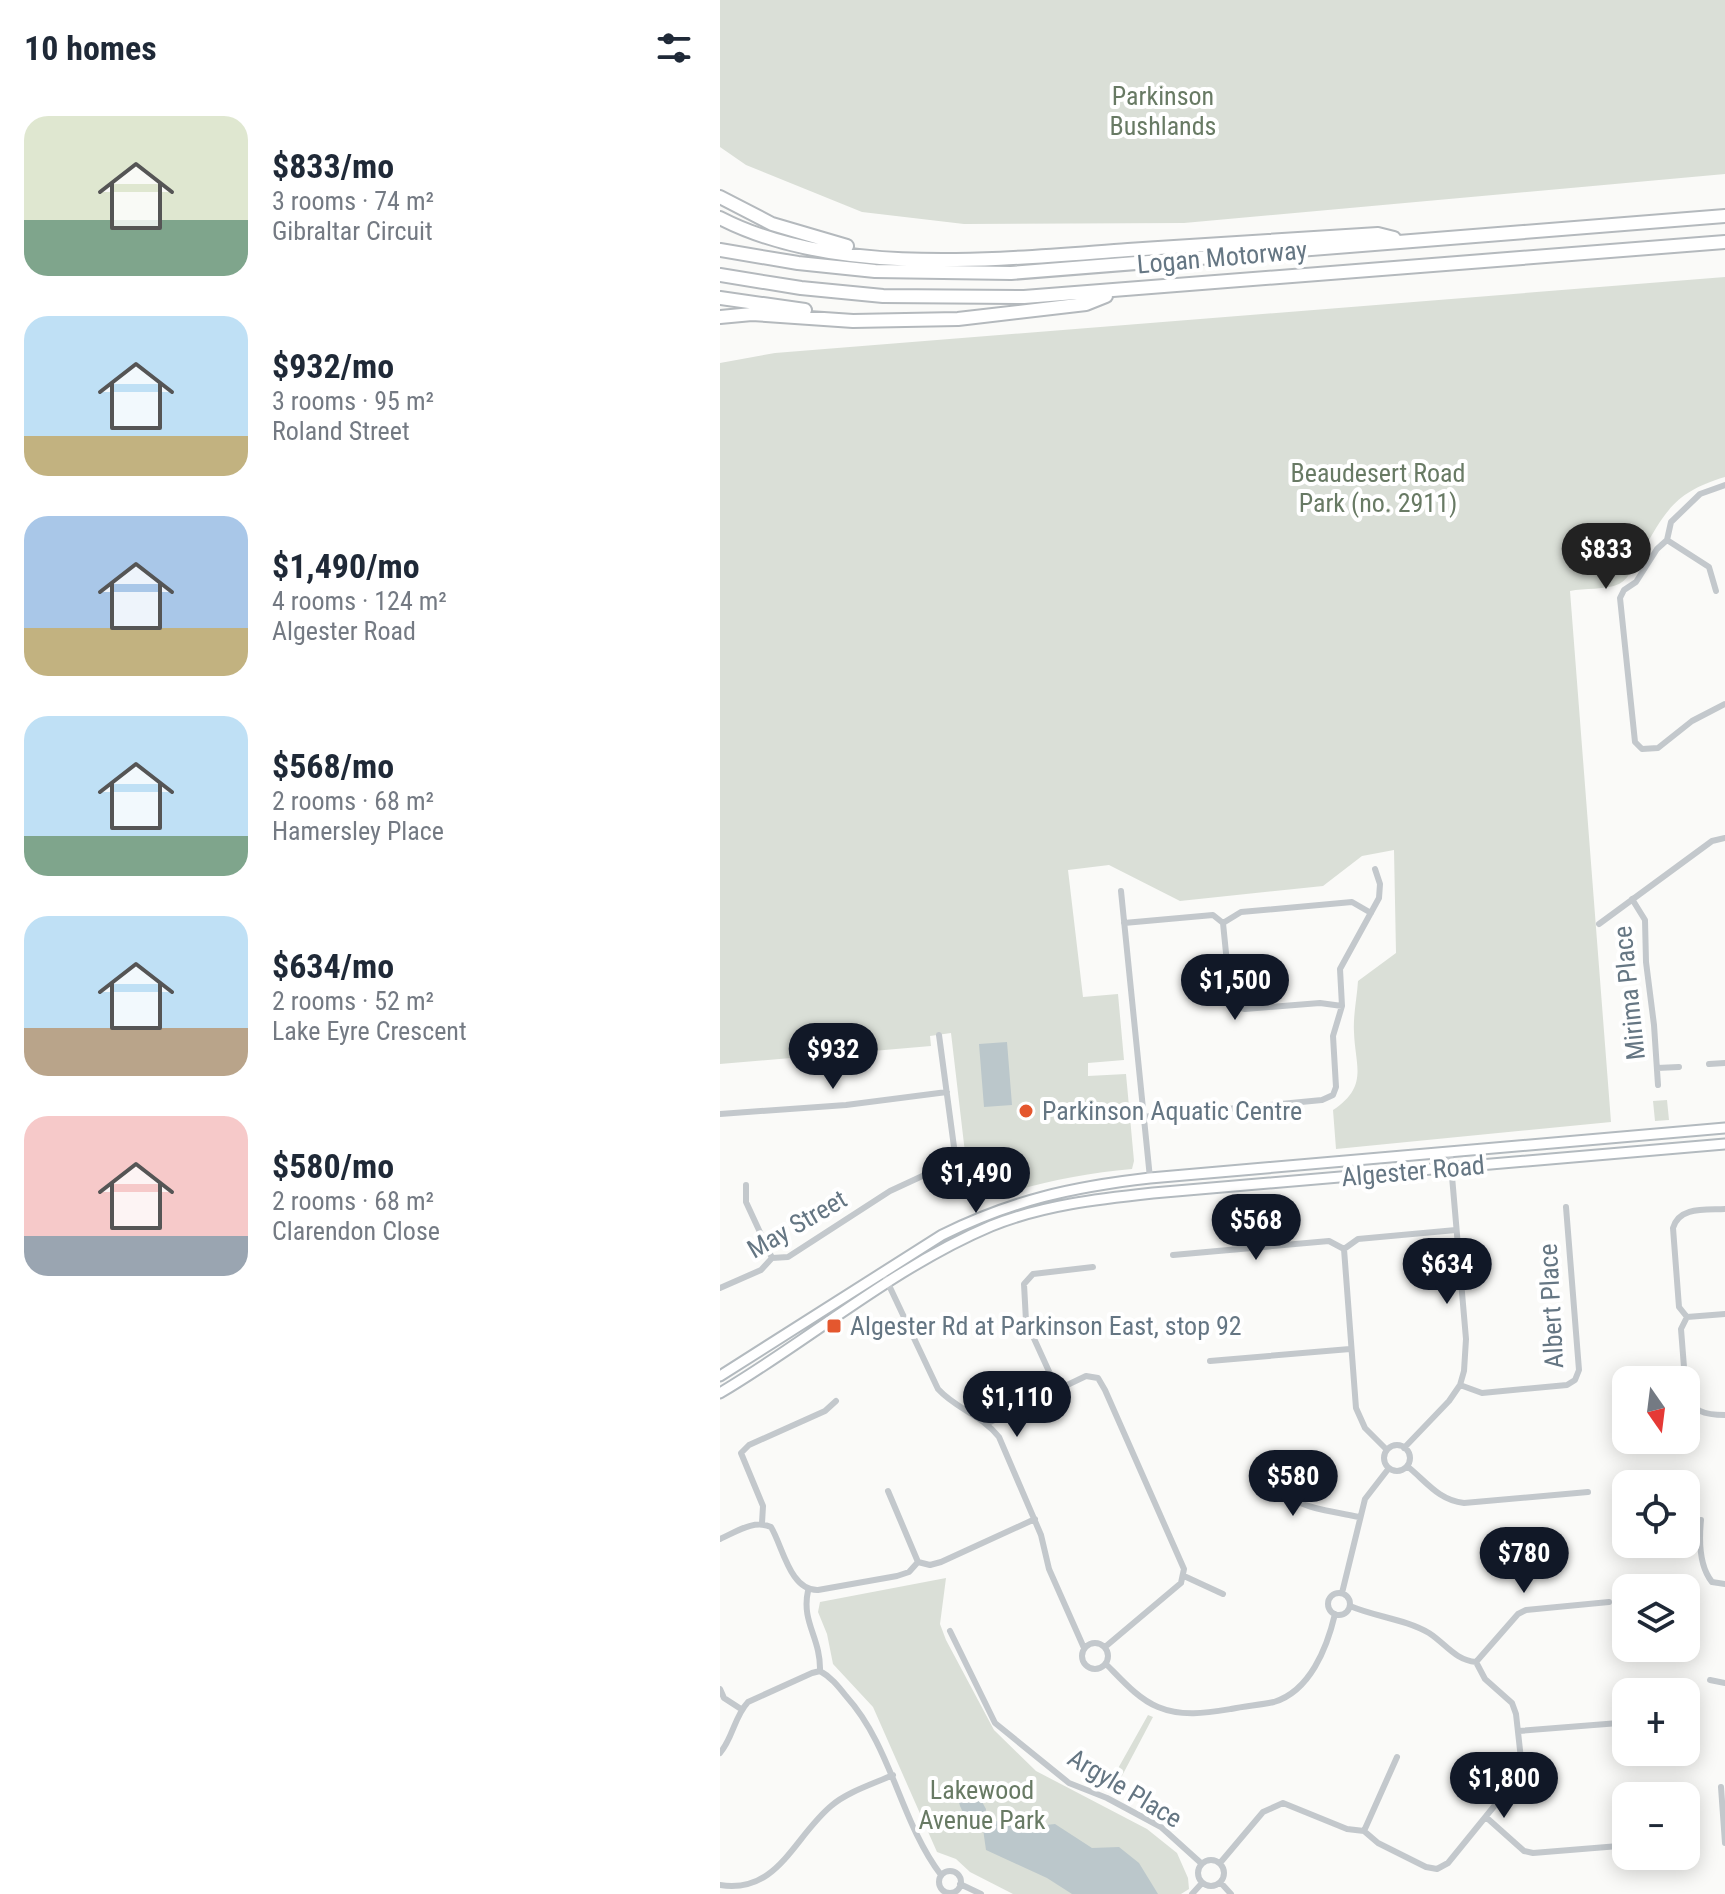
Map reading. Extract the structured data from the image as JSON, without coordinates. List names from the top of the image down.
{
  "streets": {
    "highway": ["Logan Motorway"],
    "main road": ["Algester Road"],
    "street": [
      "Mirima Place",
      "May Street",
      "Albert Place",
      "Argyle Place"
    ]
  },
  "parks": ["Parkinson Bushlands", "Beaudesert Road Park (no. 2911)", "Lakewood Avenue Park"],
  "places": {
    "other": ["Parkinson Aquatic Centre"],
    "transit": ["Algester Rd at Parkinson East, stop 92"]
  },
  "north": "bottom",
  "page": {
    "heading": "10 homes",
    "list": [
      {
        "name": "$833/mo",
        "note": "3 rooms · 74 m² · Gibraltar Circuit"
      },
      {
        "name": "$932/mo",
        "note": "3 rooms · 95 m² · Roland Street"
      },
      {
        "name": "$1,490/mo",
        "note": "4 rooms · 124 m² · Algester Road"
      },
      {
        "name": "$568/mo",
        "note": "2 rooms · 68 m² · Hamersley Place"
      },
      {
        "name": "$634/mo",
        "note": "2 rooms · 52 m² · Lake Eyre Crescent"
      },
      {
        "name": "$580/mo",
        "note": "2 rooms · 68 m² · Clarendon Close"
      }
    ],
    "price": [
      "$833",
      "$1,500",
      "$932",
      "$1,490",
      "$568",
      "$634",
      "$1,110",
      "$580",
      "$780",
      "$1,800"
    ],
    "map_buttons": ["+", "−"]
  }
}
